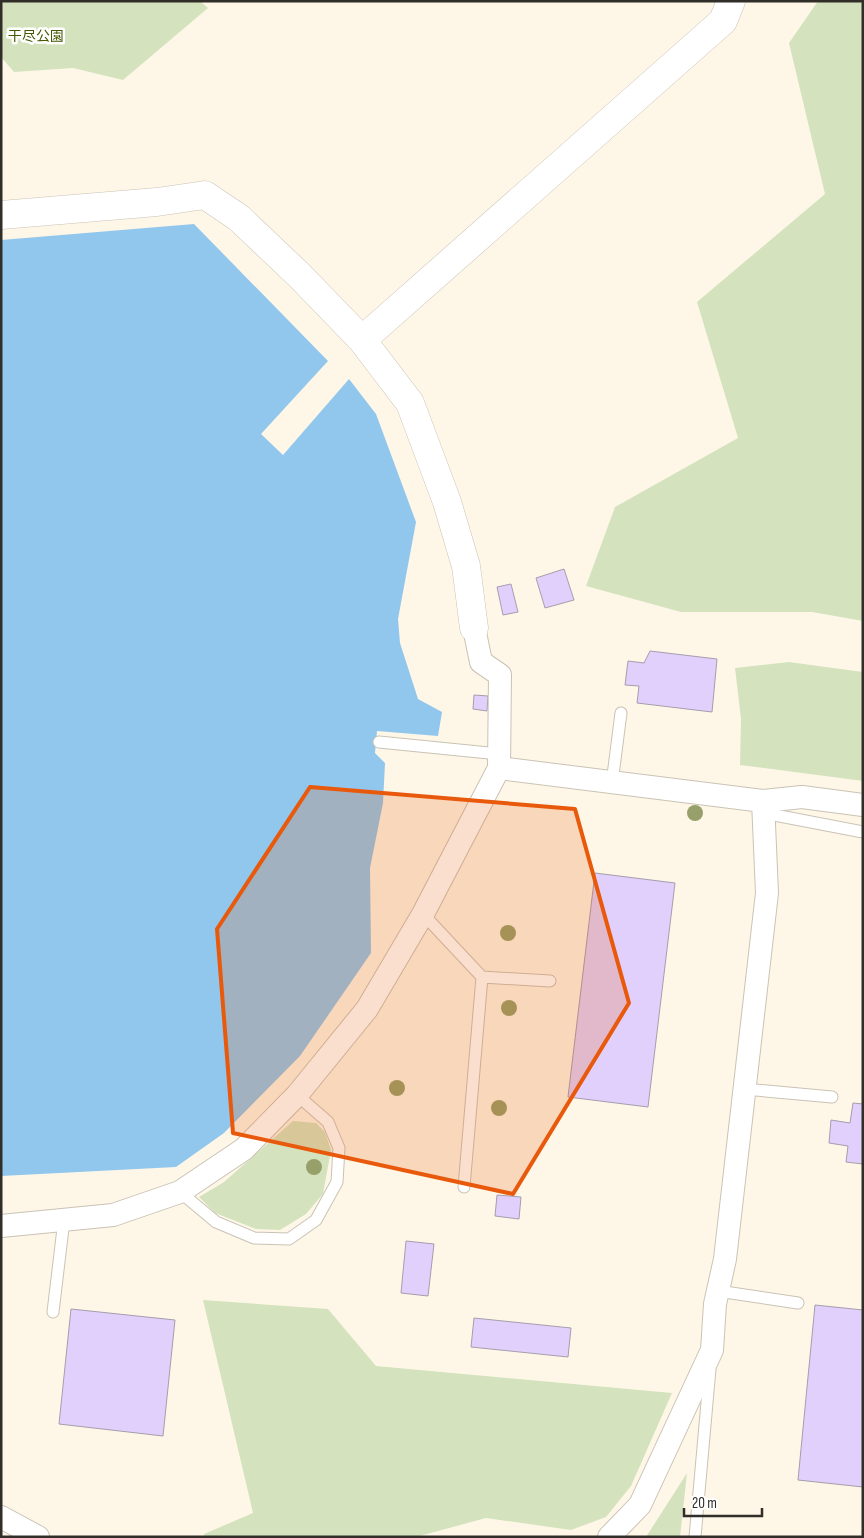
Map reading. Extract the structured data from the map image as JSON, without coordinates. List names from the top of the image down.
{
  "parks": ["干尽公園"],
  "scale_bar": "20 m"
}
